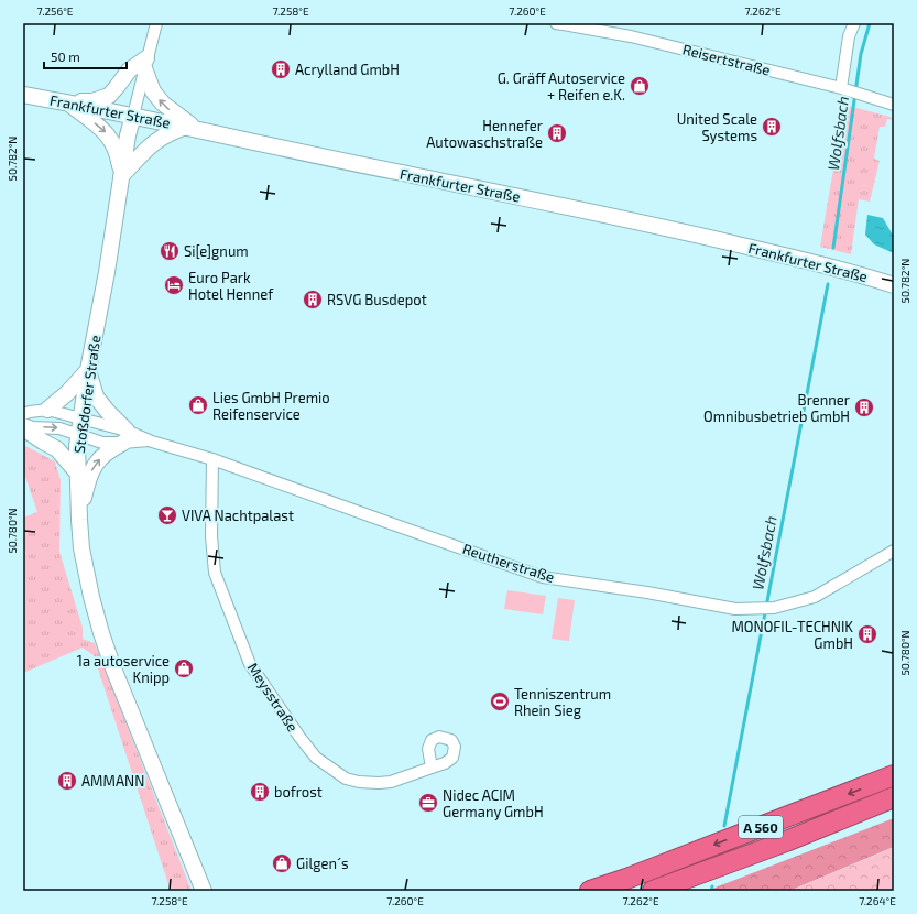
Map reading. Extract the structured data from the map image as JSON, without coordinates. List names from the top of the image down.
{
  "streets": {
    "highway": ["A 560"],
    "main road": ["Frankfurter Straße", "Stoßdorfer Straße"],
    "street": ["Reisertstraße", "Reutherstraße", "Meysstraße"]
  },
  "crossings": [
    ["Frankfurter Straße", "Stoßdorfer Straße"],
    ["Stoßdorfer Straße", "Reutherstraße"],
    ["Reutherstraße", "Meysstraße"]
  ],
  "water": ["Wolfsbach"],
  "places": {
    "building": [
      "Acrylland GmbH",
      "United Scale Systems",
      "Hennefer Autowaschstraße",
      "RSVG Busdepot",
      "Brenner Omnibusbetrieb GmbH",
      "MONOFIL-TECHNIK GmbH",
      "AMMANN",
      "bofrost"
    ],
    "shop": [
      "G. Gräff Autoservice + Reifen e.K.",
      "Lies GmbH Premio Reifenservice",
      "1a autoservice Knipp",
      "Gilgen´s"
    ],
    "restaurant": ["Si[e]gnum"],
    "hotel": ["Euro Park Hotel Hennef"],
    "bar": ["VIVA Nachtpalast"],
    "sports": ["Tenniszentrum Rhein Sieg"],
    "office": ["Nidec ACIM Germany GmbH"]
  },
  "scale_bar": "50 m",
  "coordinates": [
    "7.256°E",
    "7.258°E",
    "7.260°E",
    "7.262°E",
    "50.782°N",
    "50.780°N",
    "7.264°E"
  ]
}
